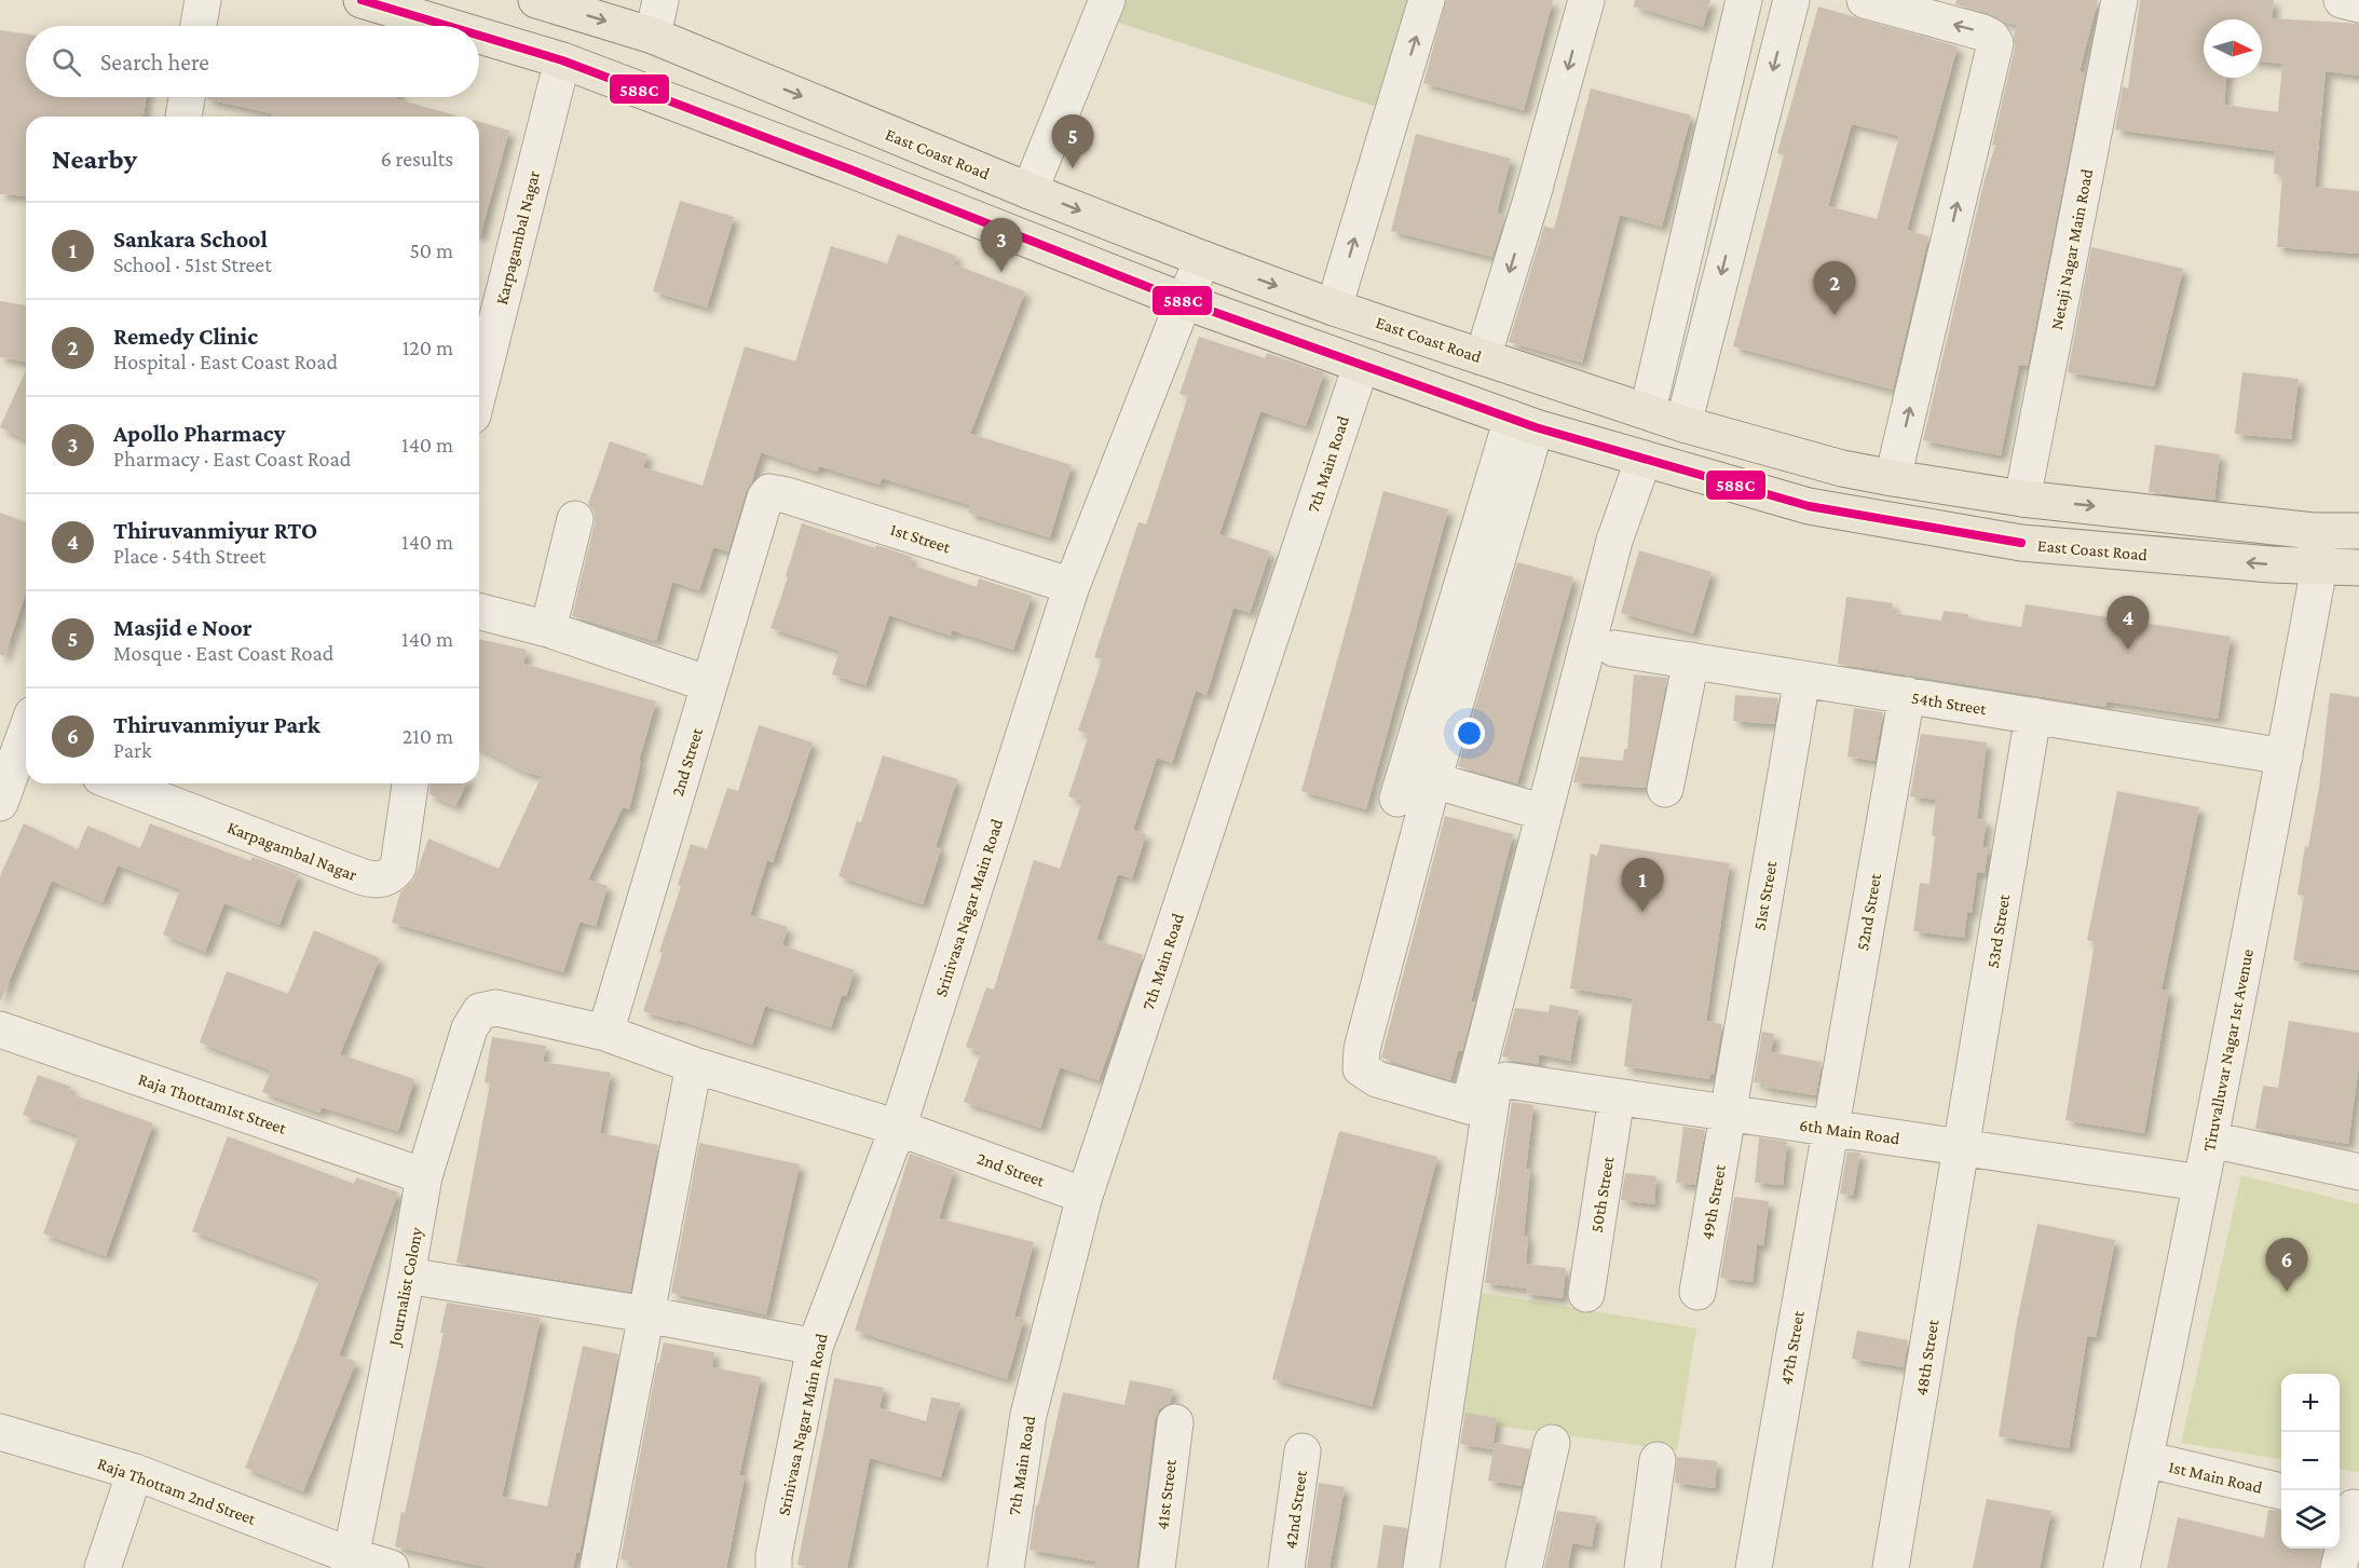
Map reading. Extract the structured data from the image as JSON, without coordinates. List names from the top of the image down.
{
  "streets": {
    "main road": ["East Coast Road"],
    "street": [
      "Karpagambal Nagar",
      "Netaji Nagar Main Road",
      "7th Main Road",
      "1st Street",
      "54th Street",
      "2nd Street",
      "51st Street",
      "Srinivasa Nagar Main Road",
      "52nd Street",
      "53rd Street",
      "Tiruvalluvar Nagar 1st Avenue",
      "Raja Thottam1st Street",
      "6th Main Road",
      "50th Street",
      "49th Street",
      "Journalist Colony",
      "47th Street",
      "48th Street",
      "1st Main Road",
      "Raja Thottam 2nd Street",
      "41st Street",
      "42nd Street"
    ]
  },
  "crossings": [
    ["East Coast Road", "Karpagambal Nagar"],
    ["East Coast Road", "Netaji Nagar Main Road"],
    ["East Coast Road", "7th Main Road"],
    ["East Coast Road", "Srinivasa Nagar Main Road"],
    ["East Coast Road", "Tiruvalluvar Nagar 1st Avenue"],
    ["7th Main Road", "2nd Street"],
    ["1st Street", "2nd Street"],
    ["1st Street", "Srinivasa Nagar Main Road"],
    ["54th Street", "51st Street"],
    ["54th Street", "52nd Street"],
    ["54th Street", "53rd Street"],
    ["54th Street", "Tiruvalluvar Nagar 1st Avenue"],
    ["2nd Street", "Srinivasa Nagar Main Road"],
    ["2nd Street", "Journalist Colony"],
    ["51st Street", "6th Main Road"],
    ["51st Street", "49th Street"],
    ["52nd Street", "6th Main Road"],
    ["52nd Street", "47th Street"],
    ["53rd Street", "6th Main Road"],
    ["53rd Street", "48th Street"],
    ["Tiruvalluvar Nagar 1st Avenue", "6th Main Road"],
    ["Tiruvalluvar Nagar 1st Avenue", "1st Main Road"],
    ["Raja Thottam1st Street", "Journalist Colony"],
    ["6th Main Road", "50th Street"],
    ["6th Main Road", "49th Street"],
    ["6th Main Road", "47th Street"],
    ["6th Main Road", "48th Street"],
    ["Journalist Colony", "Raja Thottam 2nd Street"]
  ],
  "lines": ["transit line 588C"],
  "north": "right",
  "page": {
    "search": "Search here",
    "pins": [
      "5",
      "3",
      "2",
      "4",
      "1",
      "6"
    ],
    "heading": ["Nearby", "6 results"],
    "list": [
      {
        "mark": "1",
        "name": "Sankara School",
        "note": "School · 51st Street",
        "value": "50 m"
      },
      {
        "mark": "2",
        "name": "Remedy Clinic",
        "note": "Hospital · East Coast Road",
        "value": "120 m"
      },
      {
        "mark": "3",
        "name": "Apollo Pharmacy",
        "note": "Pharmacy · East Coast Road",
        "value": "140 m"
      },
      {
        "mark": "4",
        "name": "Thiruvanmiyur RTO",
        "note": "Place · 54th Street",
        "value": "140 m"
      },
      {
        "mark": "5",
        "name": "Masjid e Noor",
        "note": "Mosque · East Coast Road",
        "value": "140 m"
      },
      {
        "mark": "6",
        "name": "Thiruvanmiyur Park",
        "note": "Park",
        "value": "210 m"
      }
    ],
    "map_buttons": ["+", "−"]
  }
}
